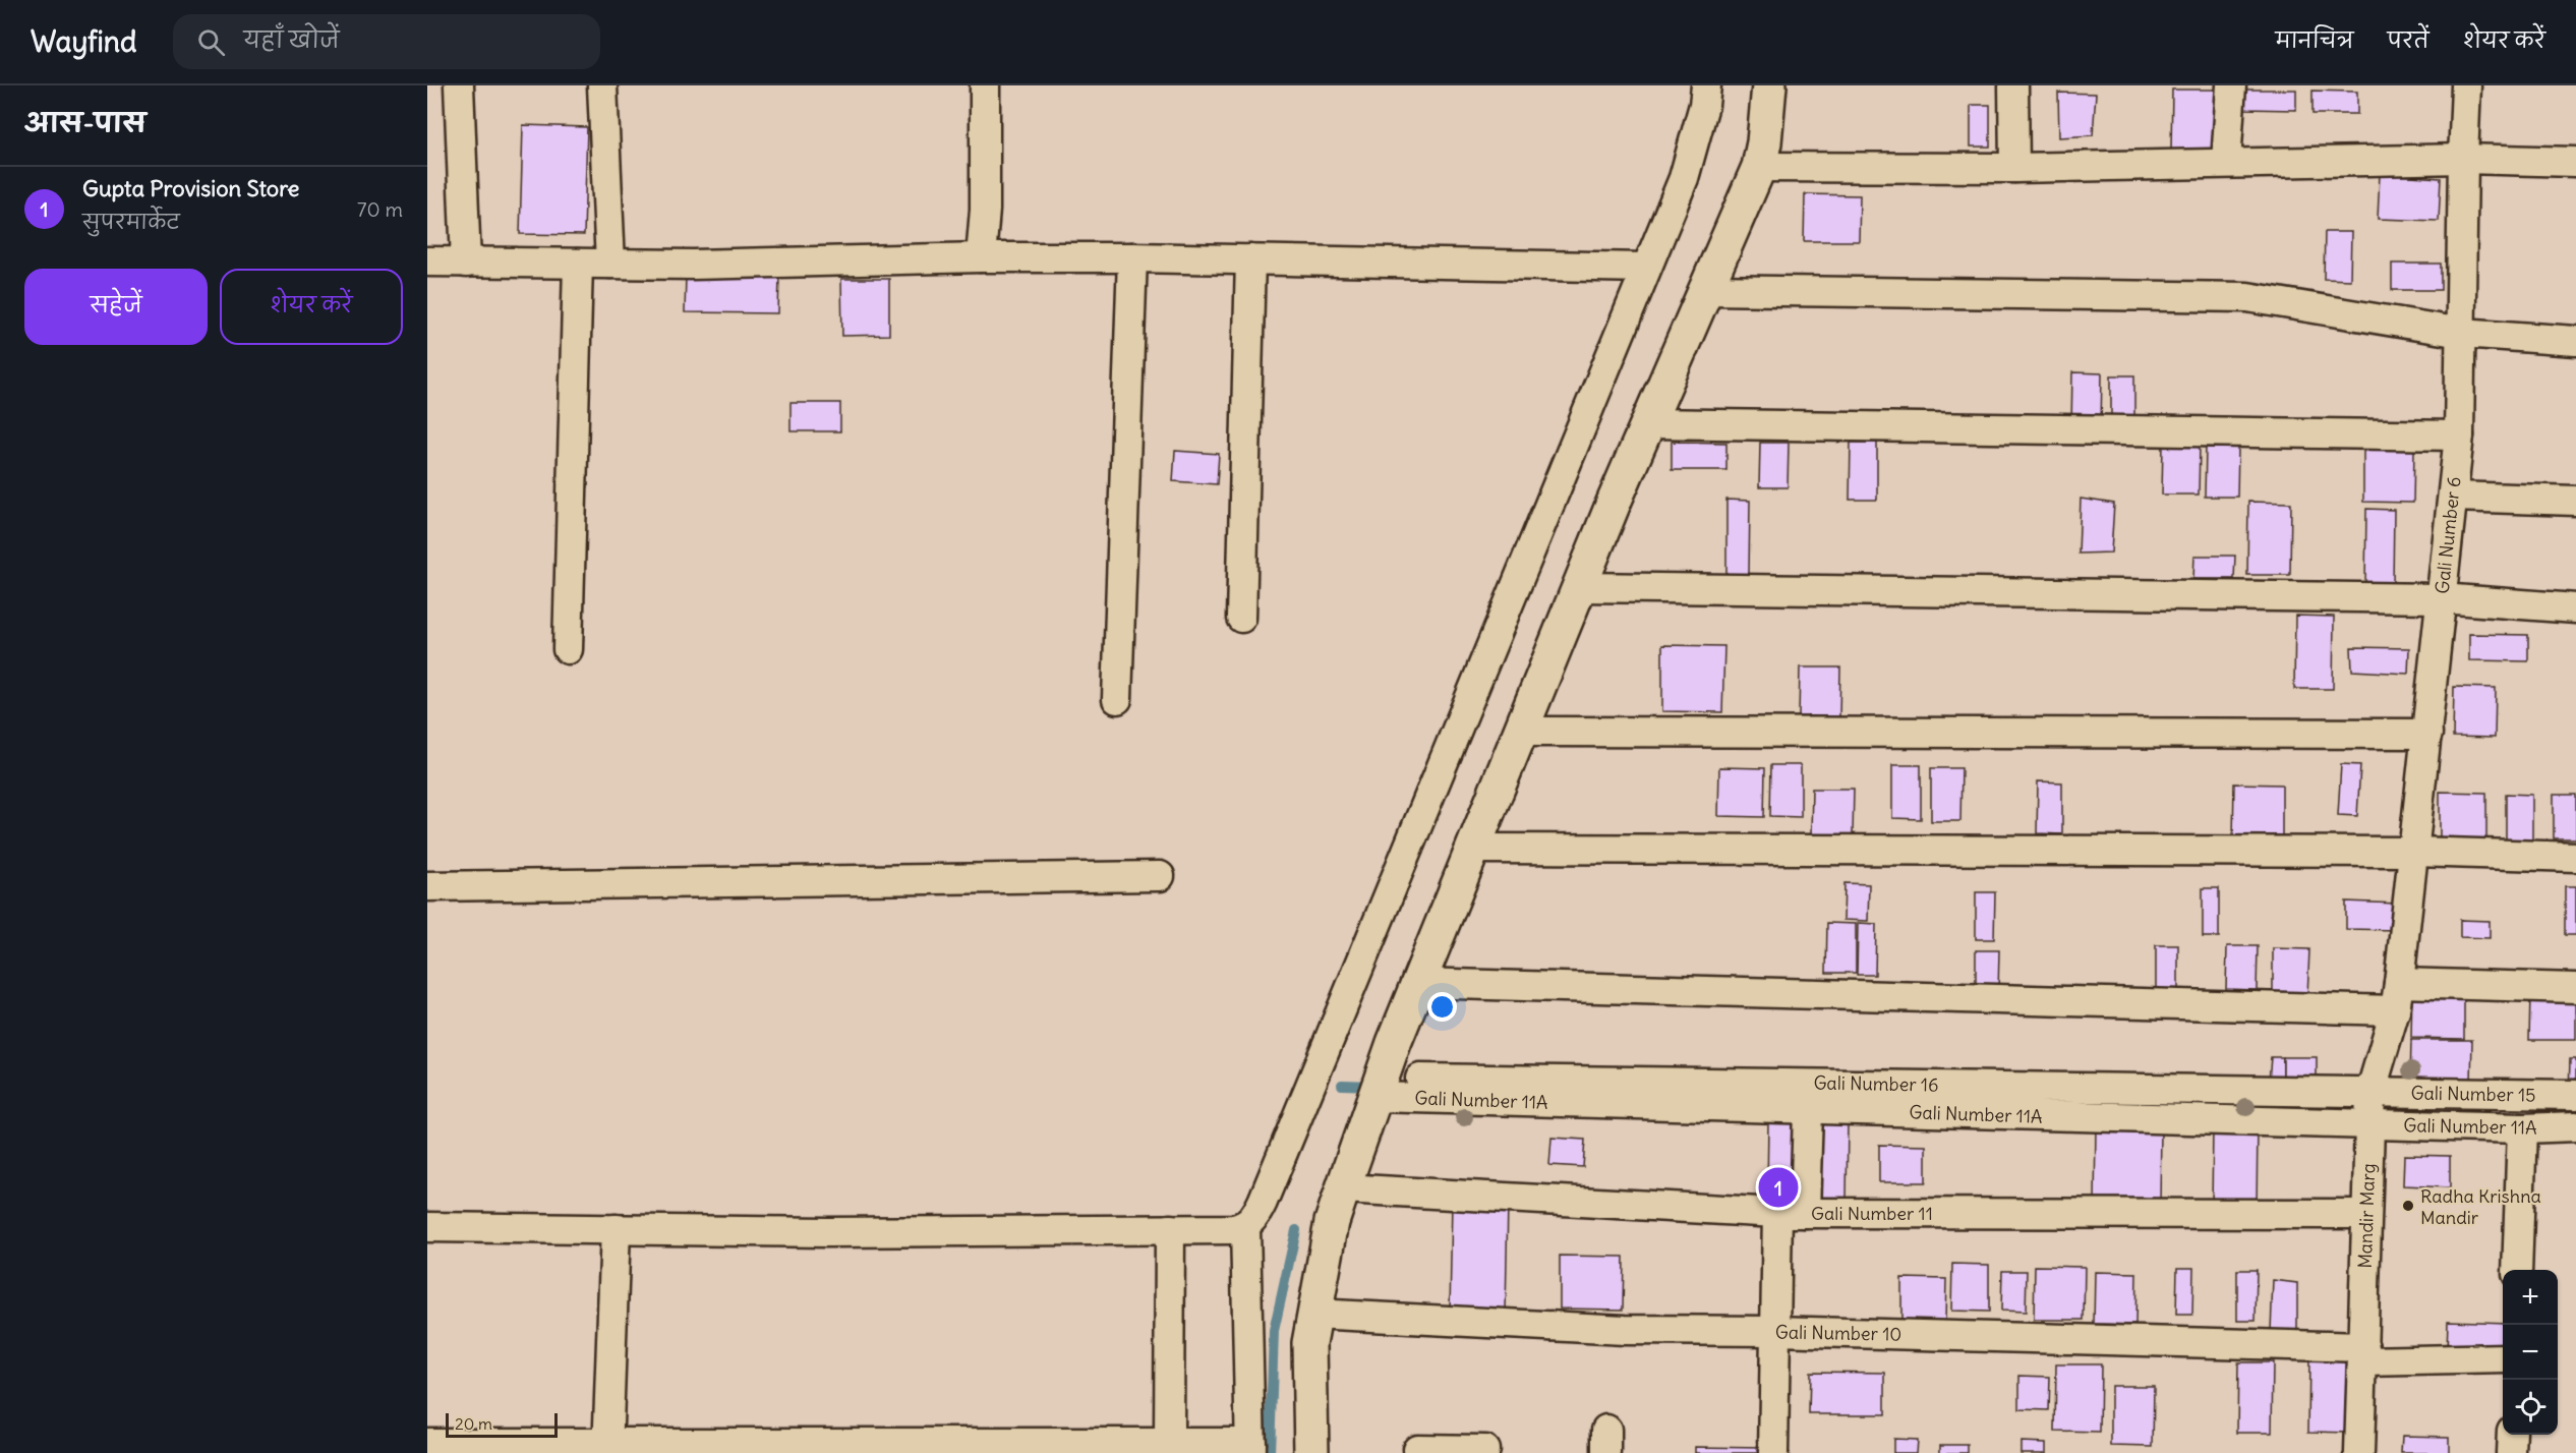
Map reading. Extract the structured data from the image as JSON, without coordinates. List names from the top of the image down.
{
  "streets": {
    "street": [
      "Gali Number 6",
      "Gali Number 16",
      "Gali Number 15",
      "Gali Number 11A",
      "Gali Number 11",
      "Mandir Marg",
      "Gali Number 10"
    ]
  },
  "crossings": [
    ["Gali Number 6", "Mandir Marg"],
    ["Gali Number 16", "Gali Number 15"],
    ["Gali Number 16", "Gali Number 11A"],
    ["Gali Number 16", "Mandir Marg"],
    ["Gali Number 15", "Mandir Marg"],
    ["Gali Number 11A", "Mandir Marg"],
    ["Gali Number 11", "Mandir Marg"],
    ["Mandir Marg", "Gali Number 10"]
  ],
  "places": ["Radha Krishna Mandir"],
  "scale_bar": "20 m",
  "page": {
    "header": "Wayfind",
    "search": "यहाँ खोजें",
    "nav": ["मानचित्र", "परतें", "शेयर करें"],
    "heading": "आस-पास",
    "list": [
      {
        "mark": "1",
        "name": "Gupta Provision Store",
        "note": "सुपरमार्केट",
        "value": "70 m"
      }
    ],
    "buttons": ["सहेजें", "शेयर करें"],
    "pins": "1",
    "map_buttons": ["+", "−"],
    "scale": "20 m"
  }
}
